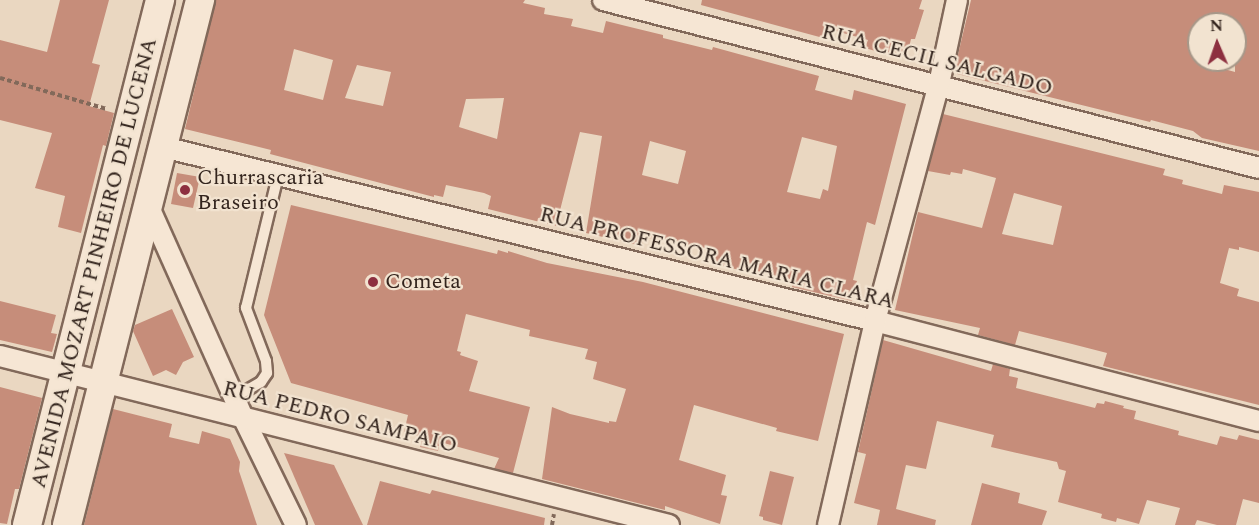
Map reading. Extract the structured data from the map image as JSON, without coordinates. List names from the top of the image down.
{
  "streets": {
    "main road": ["AVENIDA MOZART PINHEIRO DE LUCENA"],
    "street": ["RUA CECIL SALGADO", "RUA PROFESSORA MARIA CLARA", "RUA PEDRO SAMPAIO"]
  },
  "crossings": [
    ["RUA PROFESSORA MARIA CLARA", "AVENIDA MOZART PINHEIRO DE LUCENA"],
    ["AVENIDA MOZART PINHEIRO DE LUCENA", "RUA PEDRO SAMPAIO"]
  ],
  "places": ["Churrascaria Braseiro", "Cometa"],
  "north": "top"
}
